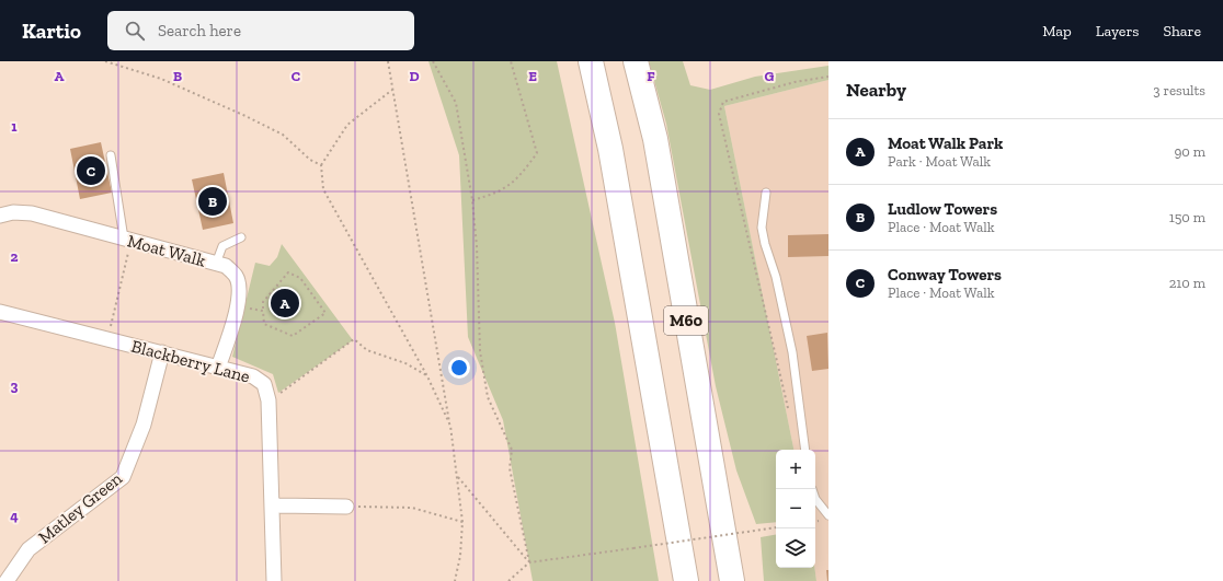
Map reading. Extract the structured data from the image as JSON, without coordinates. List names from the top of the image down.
{
  "streets": {
    "highway": ["M60"],
    "street": ["Moat Walk", "Blackberry Lane", "Matley Green"]
  },
  "crossings": [
    ["Moat Walk", "Blackberry Lane"],
    ["Blackberry Lane", "Matley Green"]
  ],
  "page": {
    "header": "Kartio",
    "search": "Search here",
    "nav": ["Map", "Layers", "Share"],
    "heading": ["Nearby", "3 results"],
    "list": [
      {
        "mark": "A",
        "name": "Moat Walk Park",
        "note": "Park · Moat Walk",
        "value": "90 m"
      },
      {
        "mark": "B",
        "name": "Ludlow Towers",
        "note": "Place · Moat Walk",
        "value": "150 m"
      },
      {
        "mark": "C",
        "name": "Conway Towers",
        "note": "Place · Moat Walk",
        "value": "210 m"
      }
    ],
    "pins": ["C", "B", "A"],
    "map_buttons": ["+", "−"]
  },
  "grid": {
    "columns": [
      "A",
      "B",
      "C",
      "D",
      "E",
      "F",
      "G"
    ],
    "rows": [
      "1",
      "2",
      "3",
      "4"
    ]
  }
}
